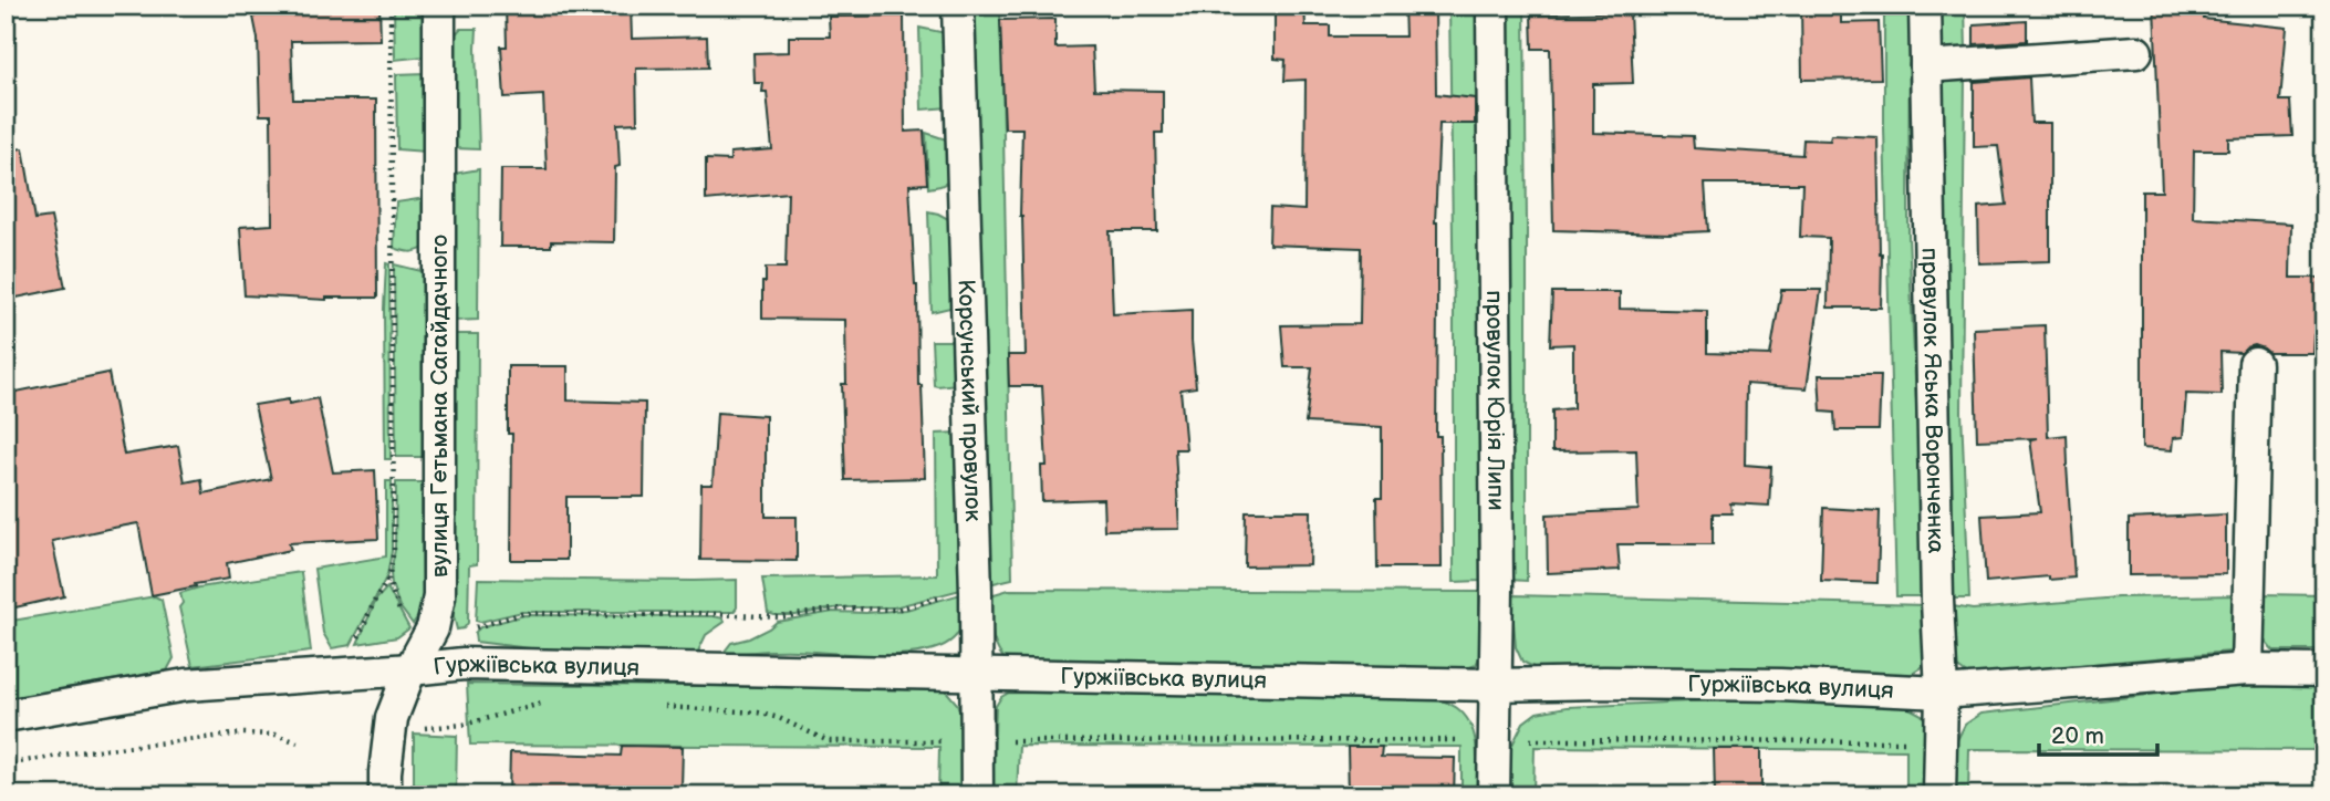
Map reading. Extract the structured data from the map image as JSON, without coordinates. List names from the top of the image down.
{
  "streets": {
    "street": [
      "Корсунський провулок",
      "провулок Юрія Липи",
      "провулок Яська Воронченка",
      "вулиця Гетьмана Сагайдачного",
      "Гуржіївська вулиця"
    ]
  },
  "crossings": [
    ["Корсунський провулок", "Гуржіївська вулиця"],
    ["провулок Юрія Липи", "Гуржіївська вулиця"],
    ["провулок Яська Воронченка", "Гуржіївська вулиця"],
    ["вулиця Гетьмана Сагайдачного", "Гуржіївська вулиця"]
  ],
  "scale_bar": "20 m"
}
